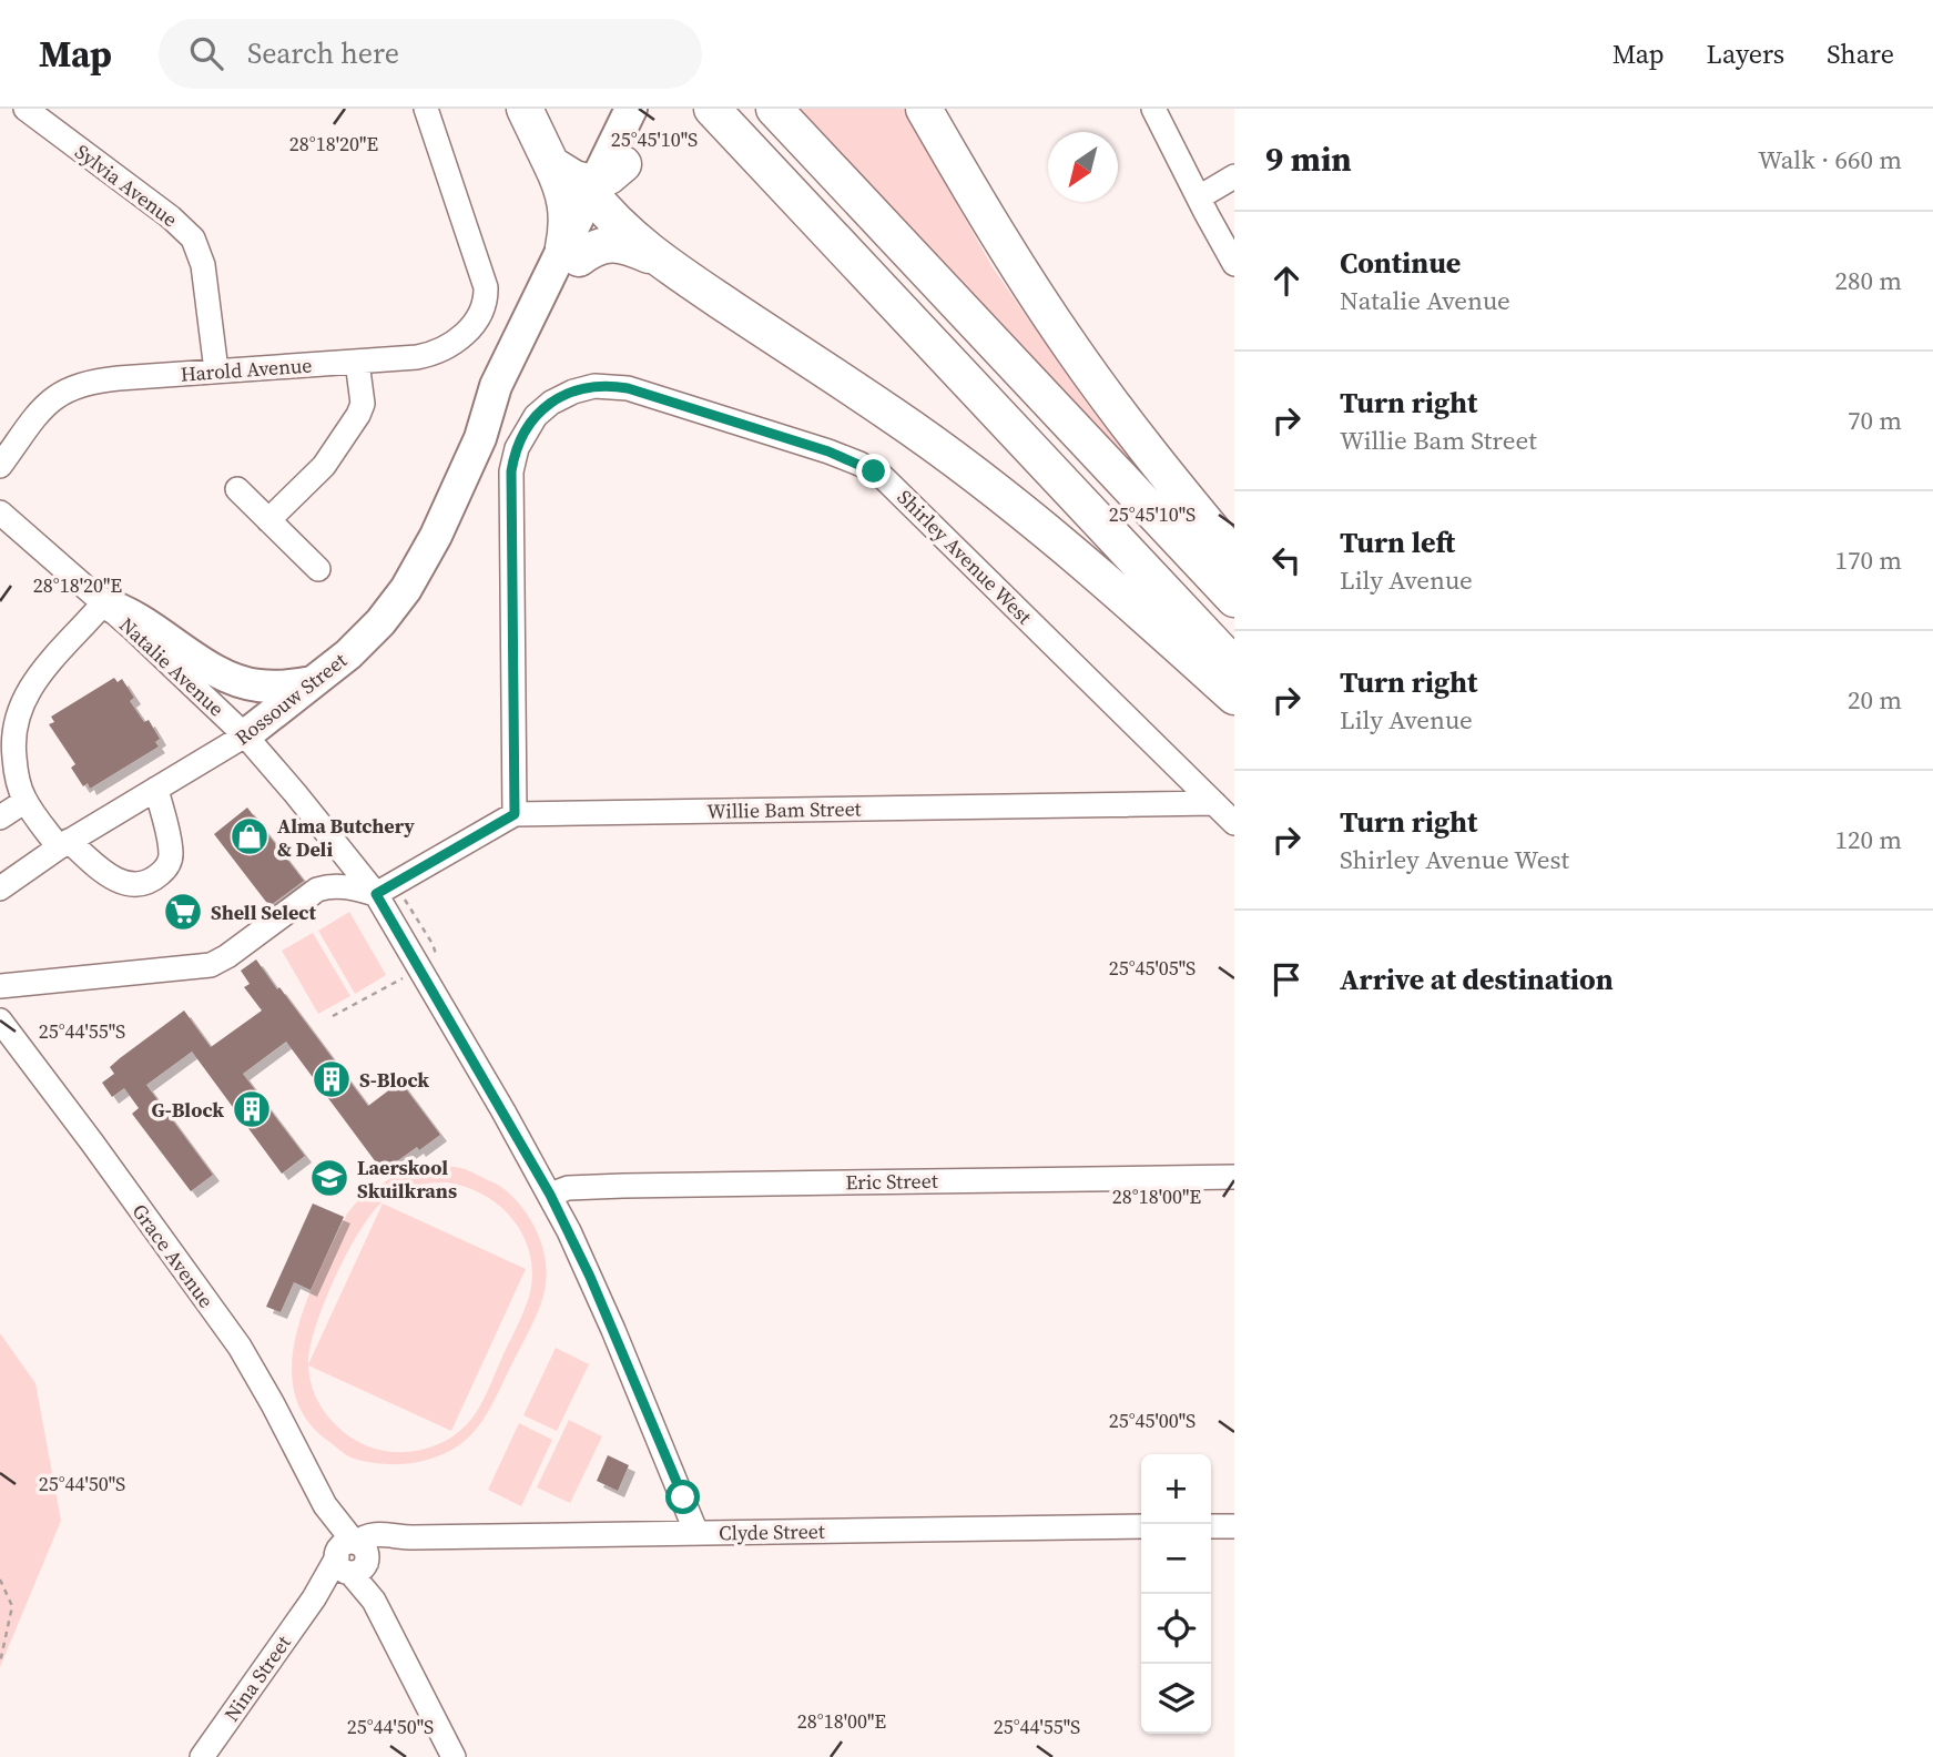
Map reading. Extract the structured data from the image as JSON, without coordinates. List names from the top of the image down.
{
  "streets": {
    "main road": ["Rossouw Street"],
    "street": [
      "Sylvia Avenue",
      "Harold Avenue",
      "Shirley Avenue West",
      "Natalie Avenue",
      "Willie Bam Street",
      "Eric Street",
      "Grace Avenue",
      "Clyde Street",
      "Nina Street"
    ]
  },
  "crossings": [
    ["Sylvia Avenue", "Harold Avenue"],
    ["Shirley Avenue West", "Willie Bam Street"],
    ["Natalie Avenue", "Rossouw Street"],
    ["Natalie Avenue", "Willie Bam Street"],
    ["Natalie Avenue", "Eric Street"],
    ["Natalie Avenue", "Clyde Street"],
    ["Grace Avenue", "Clyde Street"],
    ["Grace Avenue", "Nina Street"],
    ["Clyde Street", "Nina Street"]
  ],
  "places": {
    "shop": ["Alma Butchery & Deli"],
    "supermarket": ["Shell Select"],
    "building": ["S-Block", "G-Block"],
    "school or university": ["Laerskool Skuilkrans"]
  },
  "north": "bottom left",
  "page": {
    "header": "Map",
    "search": "Search here",
    "nav": ["Map", "Layers", "Share"],
    "heading": ["9 min", "Walk · 660 m"],
    "list": [
      ["Continue", "Natalie Avenue", "280 m"],
      ["Turn right", "Willie Bam Street", "70 m"],
      ["Turn left", "Lily Avenue", "170 m"],
      ["Turn right", "Lily Avenue", "20 m"],
      ["Turn right", "Shirley Avenue West", "120 m"],
      "Arrive at destination"
    ],
    "map_buttons": ["+", "−"]
  },
  "coordinates": [
    "25°45'10\"S",
    "28°18'20\"E",
    "25°45'05\"S",
    "25°44'55\"S",
    "28°18'00\"E",
    "25°45'00\"S",
    "25°44'50\"S"
  ]
}
